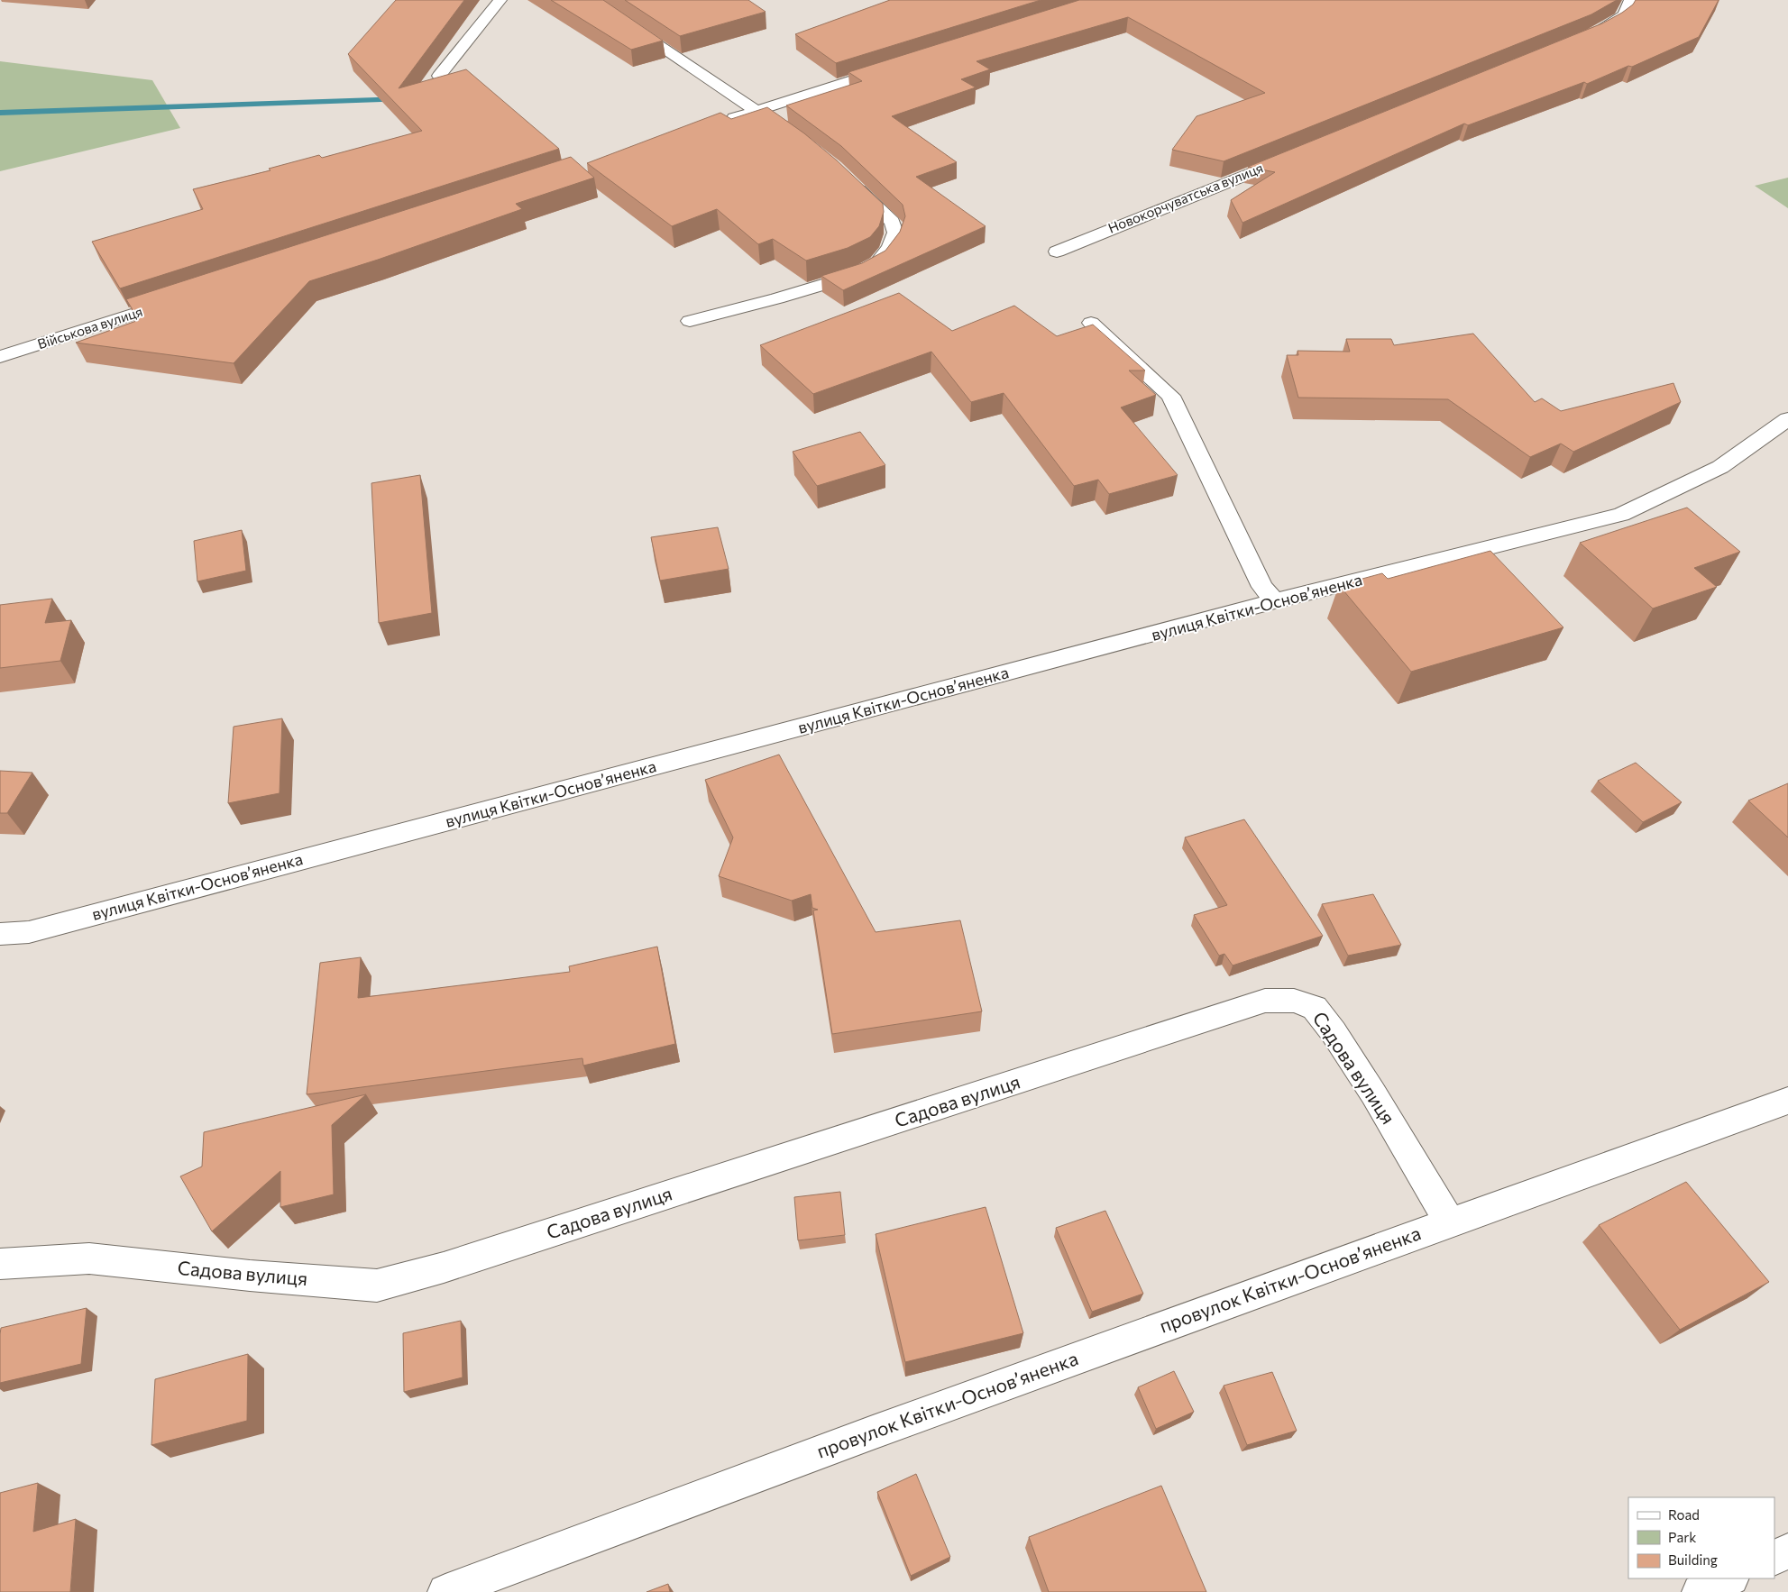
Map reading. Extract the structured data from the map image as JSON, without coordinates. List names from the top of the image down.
{
  "streets": {
    "street": [
      "Новокорчуватська вулиця",
      "Військова вулиця",
      "вулиця Квітки-Основ’яненка",
      "Садова вулиця",
      "провулок Квітки-Основʼяненка"
    ]
  },
  "crossings": [
    ["Садова вулиця", "провулок Квітки-Основʼяненка"]
  ],
  "legend": ["Road", "Park", "Building"]
}
